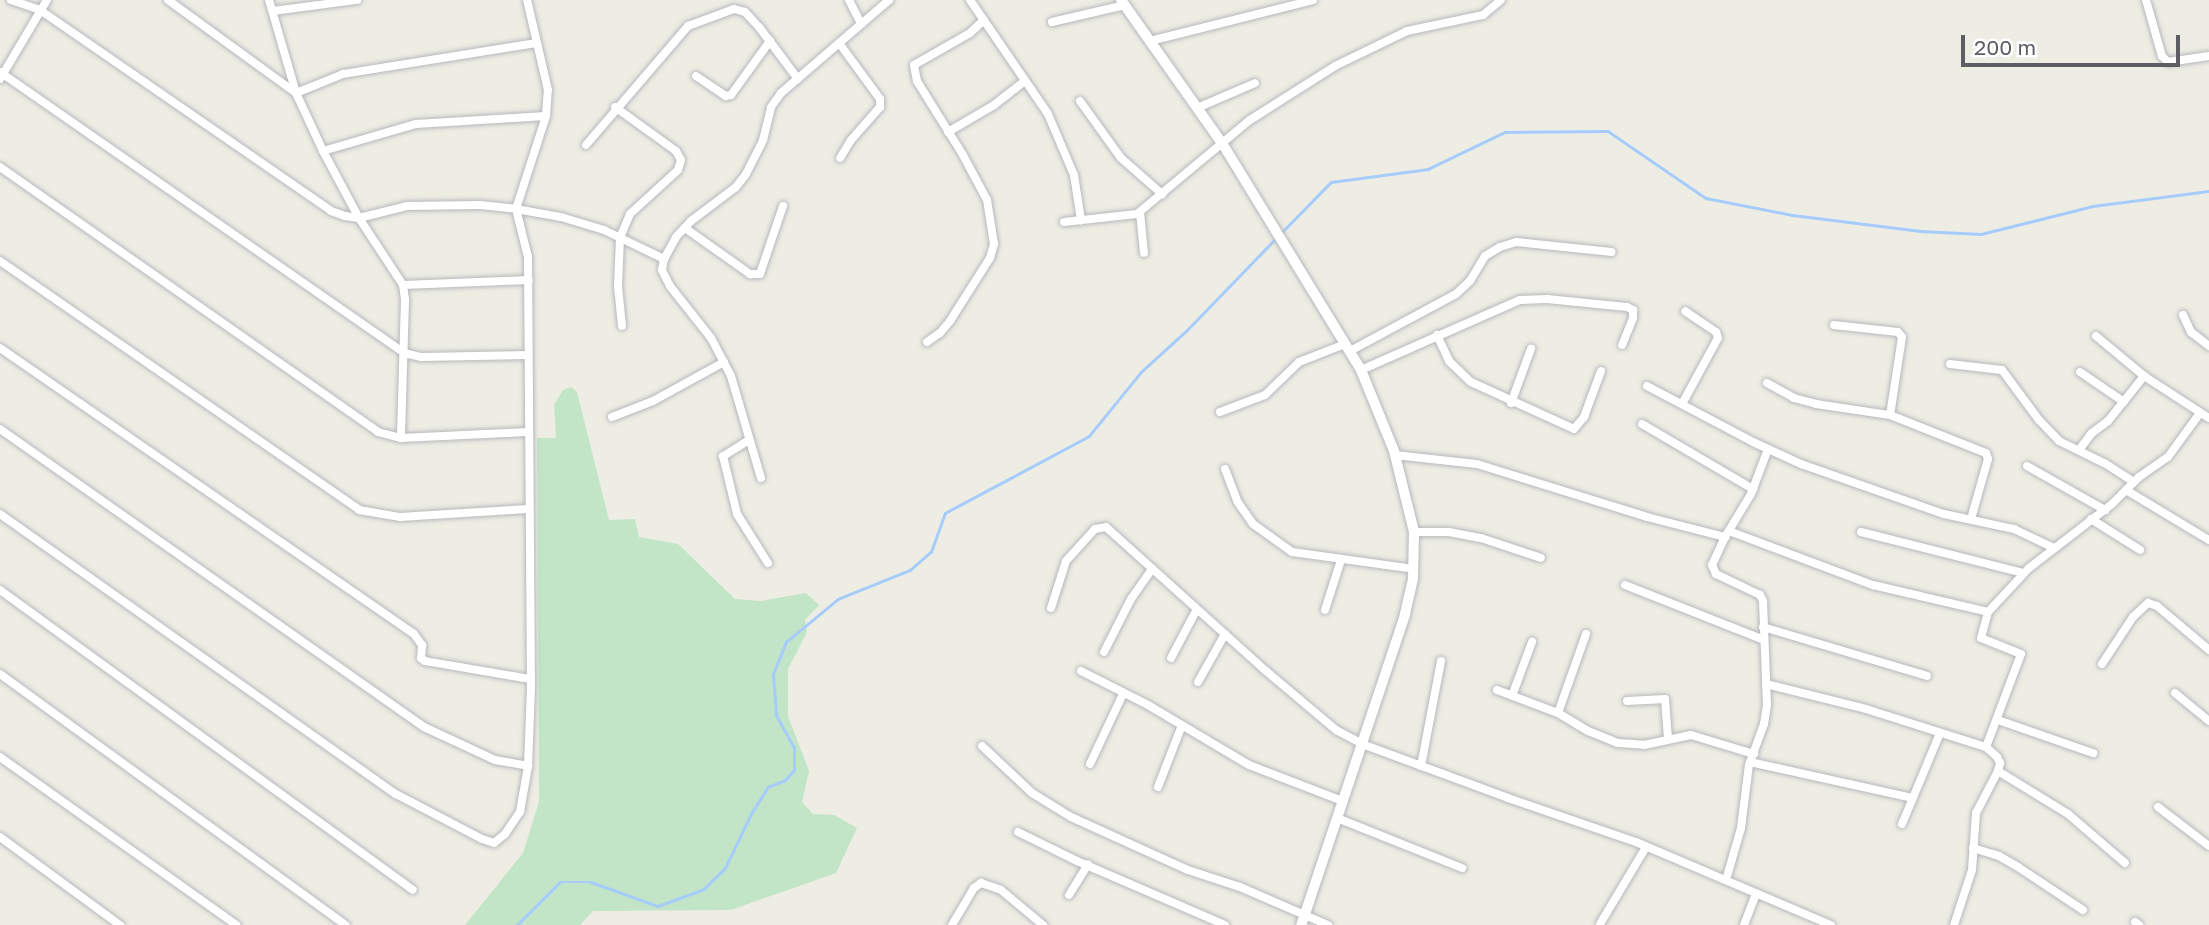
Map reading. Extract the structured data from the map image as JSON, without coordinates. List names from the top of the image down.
{
  "scale_bar": "200 m"
}
